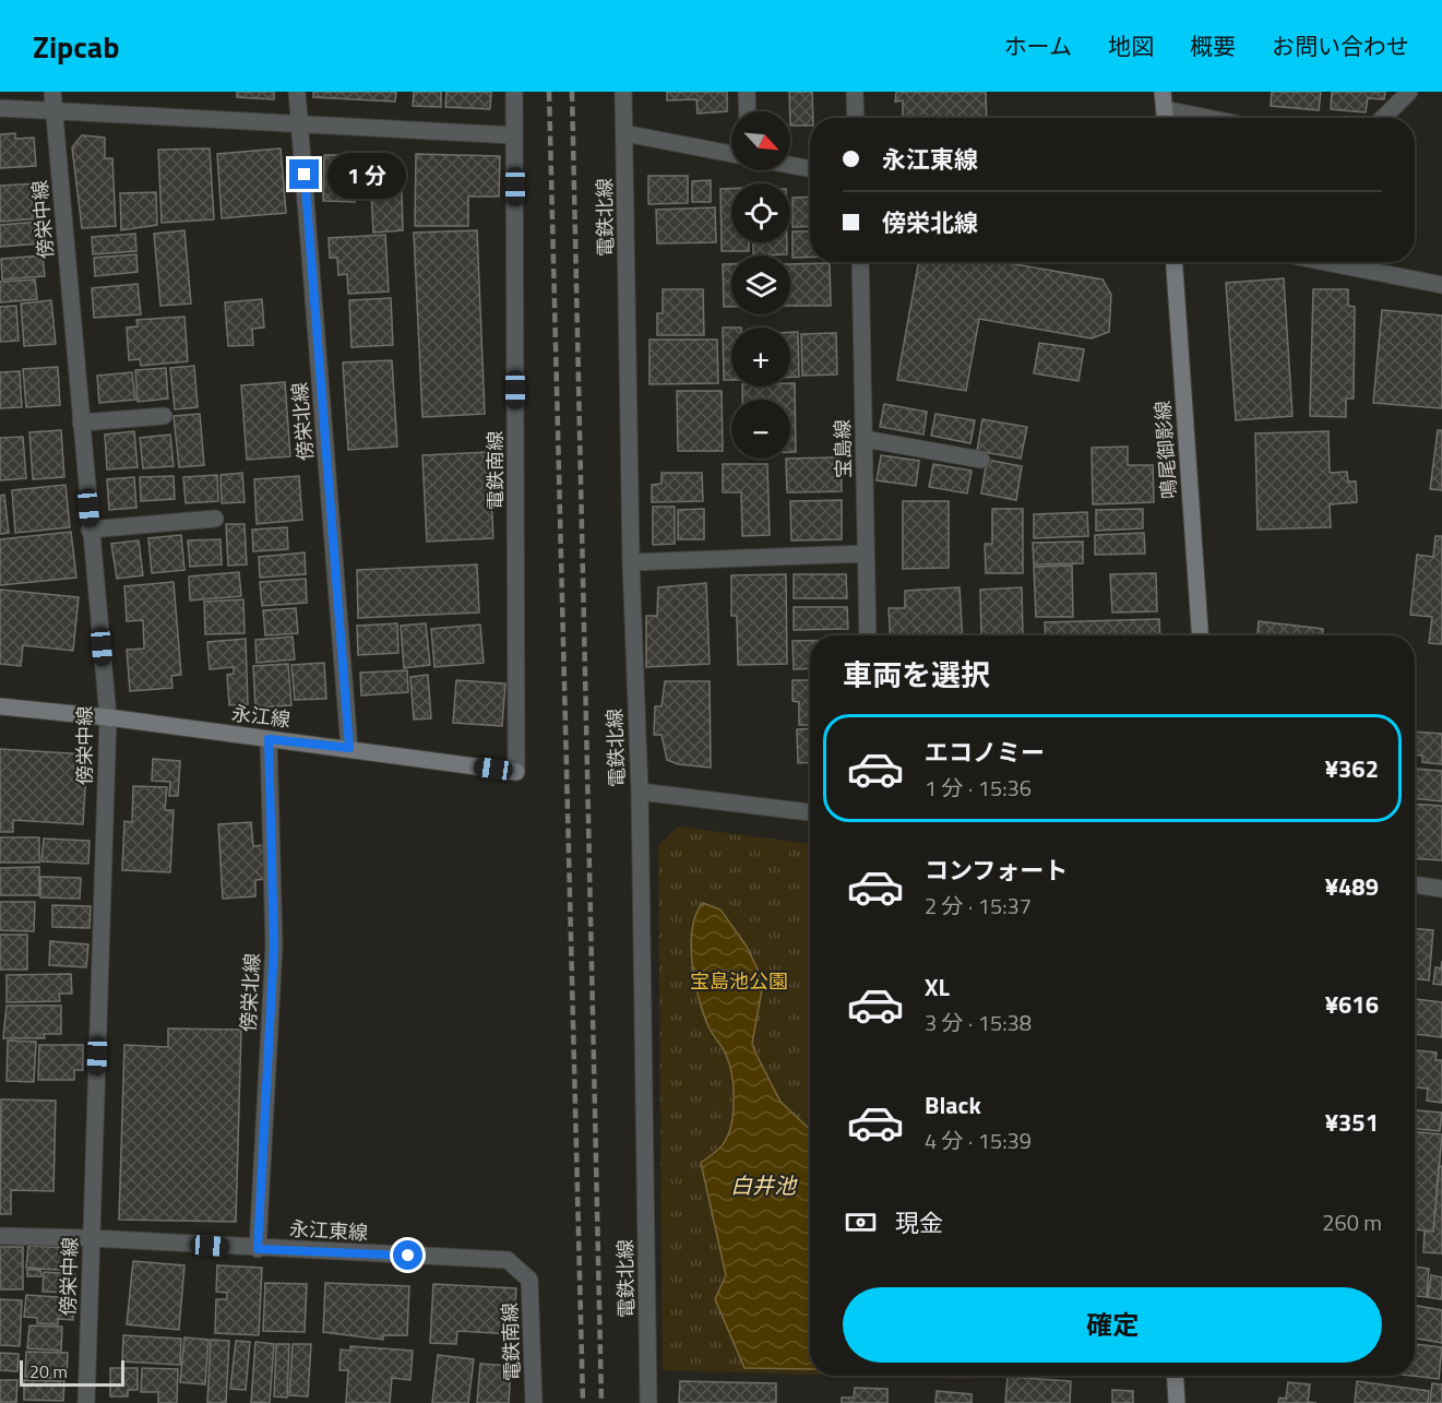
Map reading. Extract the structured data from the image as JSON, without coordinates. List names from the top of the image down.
{
  "streets": {
    "street": [
      "電鉄北線",
      "傍栄中線",
      "傍栄北線",
      "宝島線",
      "鳴尾御影線",
      "電鉄南線",
      "永江線",
      "永江東線"
    ]
  },
  "crossings": [
    ["傍栄中線", "永江線"],
    ["傍栄中線", "永江東線"],
    ["傍栄北線", "永江線"],
    ["傍栄北線", "永江東線"],
    ["電鉄南線", "永江線"],
    ["電鉄南線", "永江東線"]
  ],
  "water": ["白井池"],
  "parks": ["宝島池公園"],
  "scale_bar": "20 m",
  "north": "bottom right",
  "page": {
    "header": "Zipcab",
    "nav": [
      "ホーム",
      "地図",
      "概要",
      "お問い合わせ"
    ],
    "map_buttons": ["+", "−"],
    "banner": ["永江東線", "傍栄北線"],
    "bubble": "1 分",
    "heading": "車両を選択",
    "list": [
      {
        "name": "エコノミー",
        "note": "1 分 · 15:36",
        "value": "¥362"
      },
      {
        "name": "コンフォート",
        "note": "2 分 · 15:37",
        "value": "¥489"
      },
      {
        "name": "XL",
        "note": "3 分 · 15:38",
        "value": "¥616"
      },
      {
        "name": "Black",
        "note": "4 分 · 15:39",
        "value": "¥351"
      }
    ],
    "pay": ["現金", "260 m"],
    "buttons": "確定",
    "scale": "20 m"
  }
}
